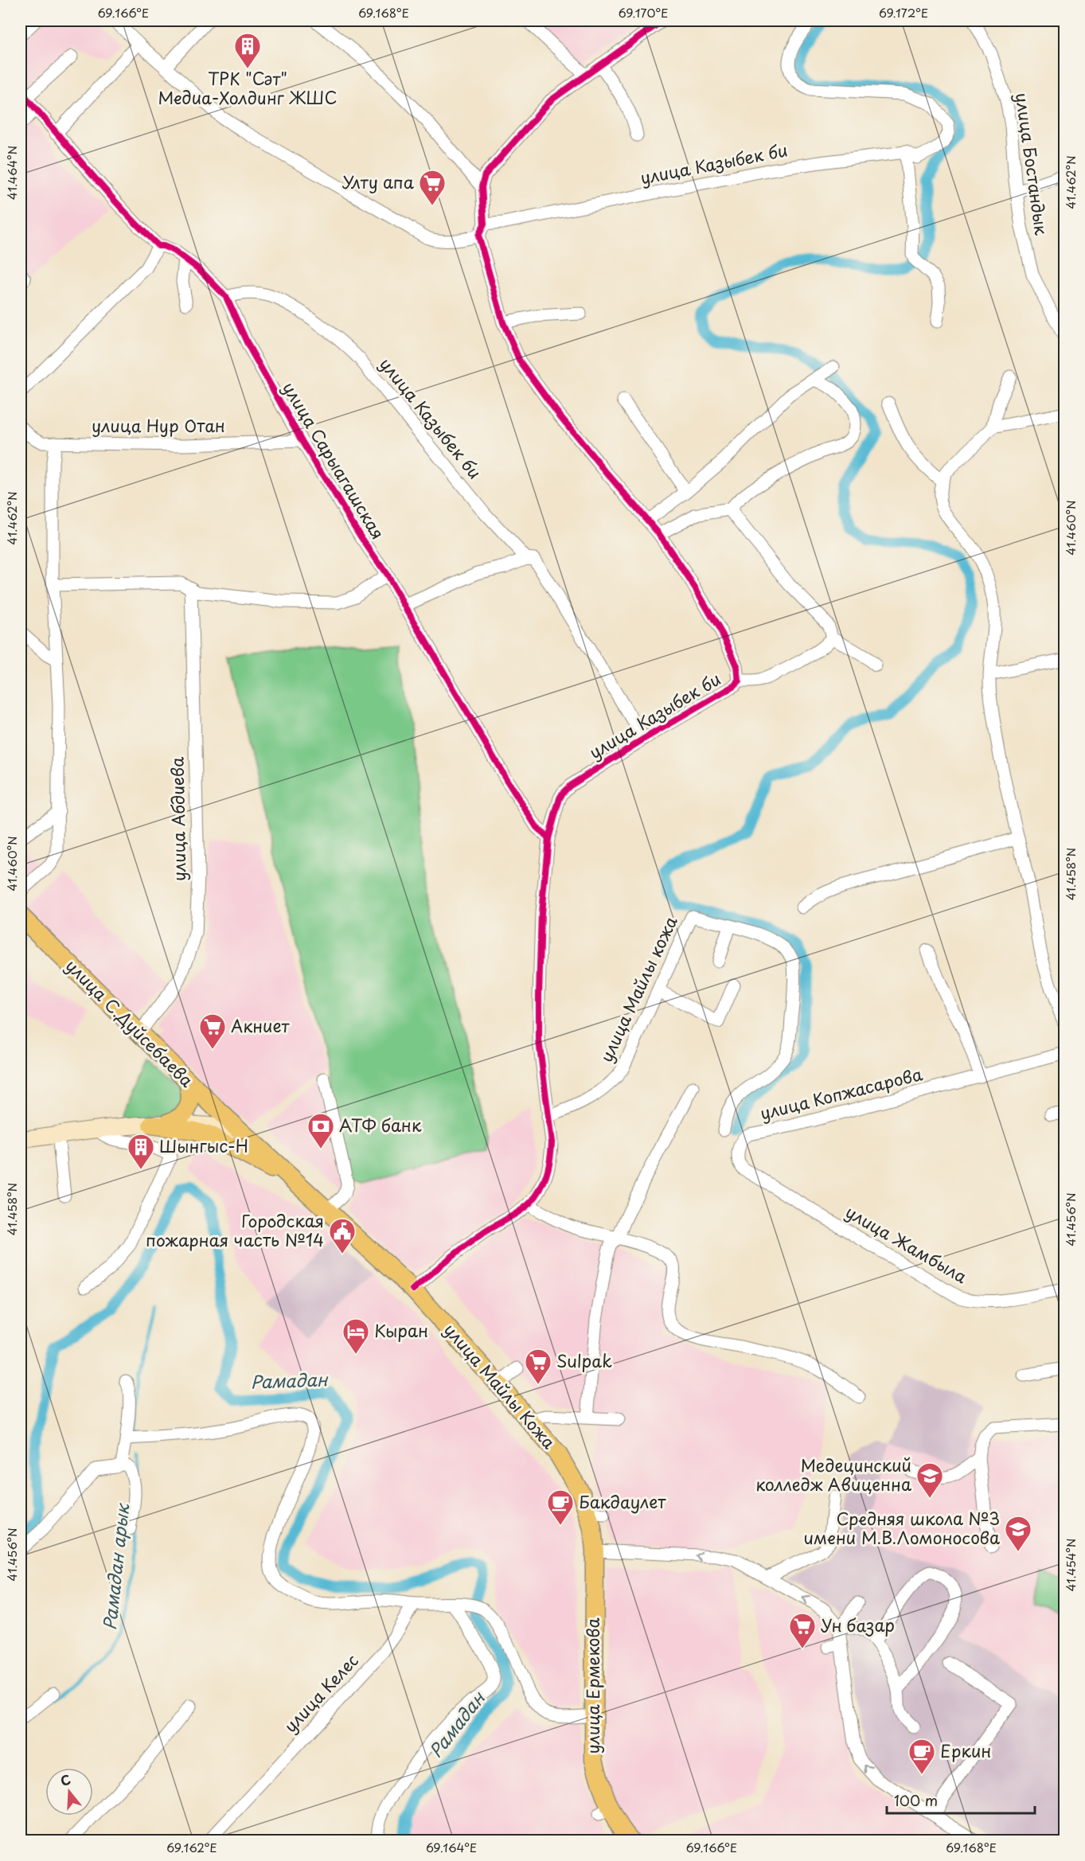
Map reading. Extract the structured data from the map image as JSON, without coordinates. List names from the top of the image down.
{
  "streets": {
    "main road": ["улица С.Дуйсебаева", "улица Майлы Кожа", "улица Ермекова"],
    "street": [
      "улица Бостандык",
      "улица Казыбек би",
      "улица Нур Отан",
      "улица Сарыагашская",
      "улица Абдиева",
      "улица Майлы кожа",
      "улица Копжасарова",
      "улица Жамбыла",
      "улица Келес"
    ]
  },
  "crossings": [
    ["улица Казыбек би", "улица Сарыагашская"],
    ["улица Казыбек би", "улица Майлы кожа"],
    ["улица Казыбек би", "улица Майлы Кожа"],
    ["улица Нур Отан", "улица Сарыагашская"],
    ["улица Абдиева", "улица С.Дуйсебаева"],
    ["улица С.Дуйсебаева", "улица Майлы Кожа"],
    ["улица Копжасарова", "улица Жамбыла"],
    ["улица Майлы Кожа", "улица Ермекова"]
  ],
  "water": ["Рамадан", "Рамадан арык"],
  "places": {
    "building": ["ТРК \"Сәт\" Медиа-Холдинг ЖШС", "Шынгыс-Н"],
    "supermarket": [
      "Улту апа",
      "Акниет",
      "Sulpak",
      "Ун базар"
    ],
    "bank": ["АТФ банк"],
    "public building": ["Городская пожарная часть №14"],
    "hotel": ["Кыран"],
    "school or university": ["Медецинский колледж Авиценна", "Средняя школа №3 имени М.В.Ломоносова"],
    "cafe": ["Бакдаулет", "Еркин"]
  },
  "scale_bar": "100 m",
  "north": "top",
  "coordinates": [
    "69.166°E",
    "69.168°E",
    "69.170°E",
    "69.172°E",
    "41.464°N",
    "41.462°N",
    "41.460°N",
    "41.458°N",
    "41.456°N",
    "41.454°N",
    "69.162°E",
    "69.164°E"
  ]
}
